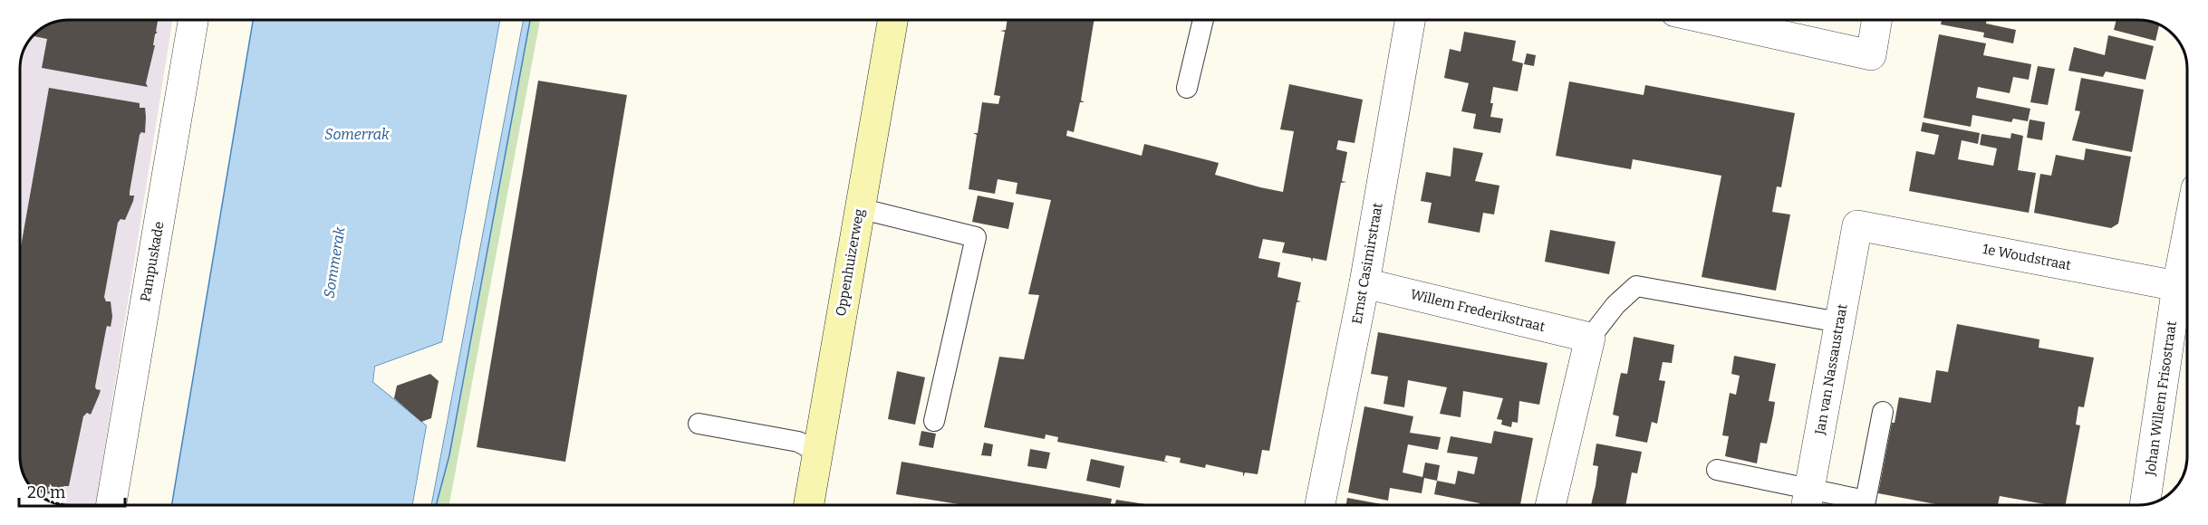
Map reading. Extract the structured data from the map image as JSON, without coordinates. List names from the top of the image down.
{
  "streets": {
    "main road": ["Oppenhuizerweg"],
    "street": [
      "1e Woudstraat",
      "Pampuskade",
      "Ernst Casimirstraat",
      "Willem Frederikstraat",
      "Jan van Nassaustraat",
      "Johan Willem Frisostraat"
    ]
  },
  "crossings": [
    ["1e Woudstraat", "Jan van Nassaustraat"],
    ["1e Woudstraat", "Johan Willem Frisostraat"],
    ["Ernst Casimirstraat", "Willem Frederikstraat"]
  ],
  "water": ["Somerrak", "Sommerak"],
  "scale_bar": "20 m"
}
